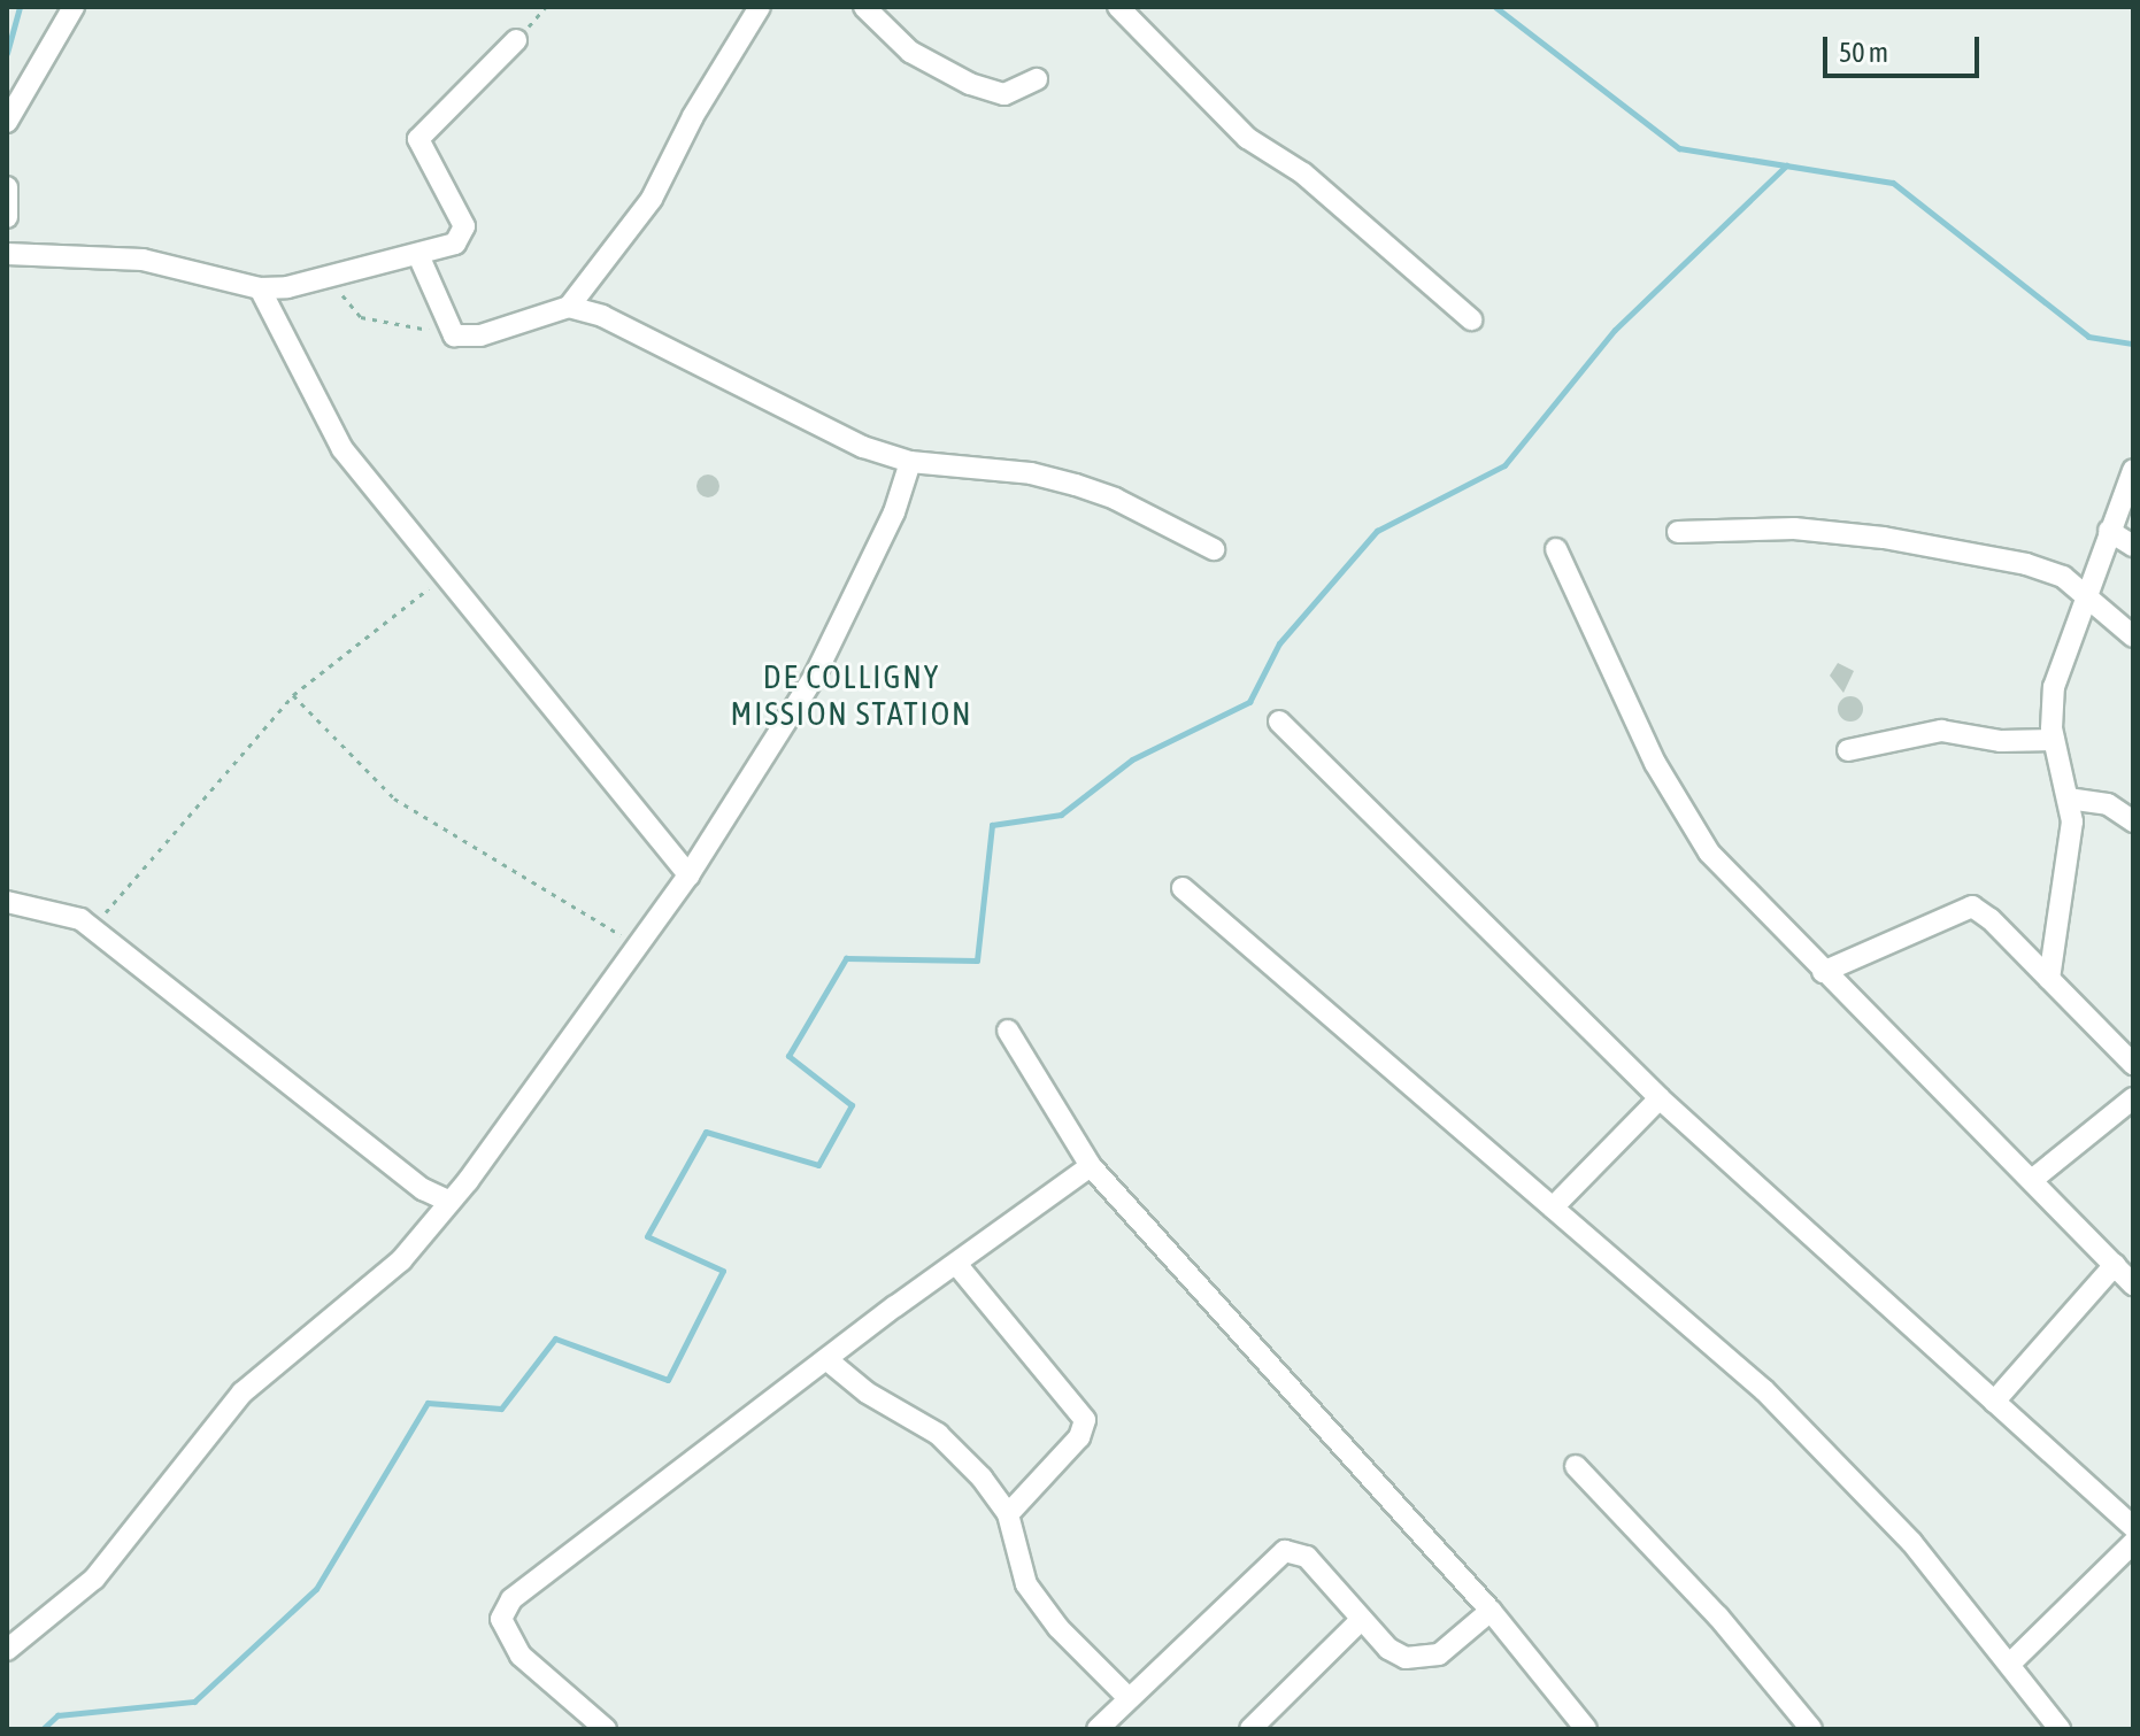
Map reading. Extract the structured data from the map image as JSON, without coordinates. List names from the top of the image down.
{
  "districts": ["DE COLLIGNY MISSION STATION"],
  "scale_bar": "50 m"
}
